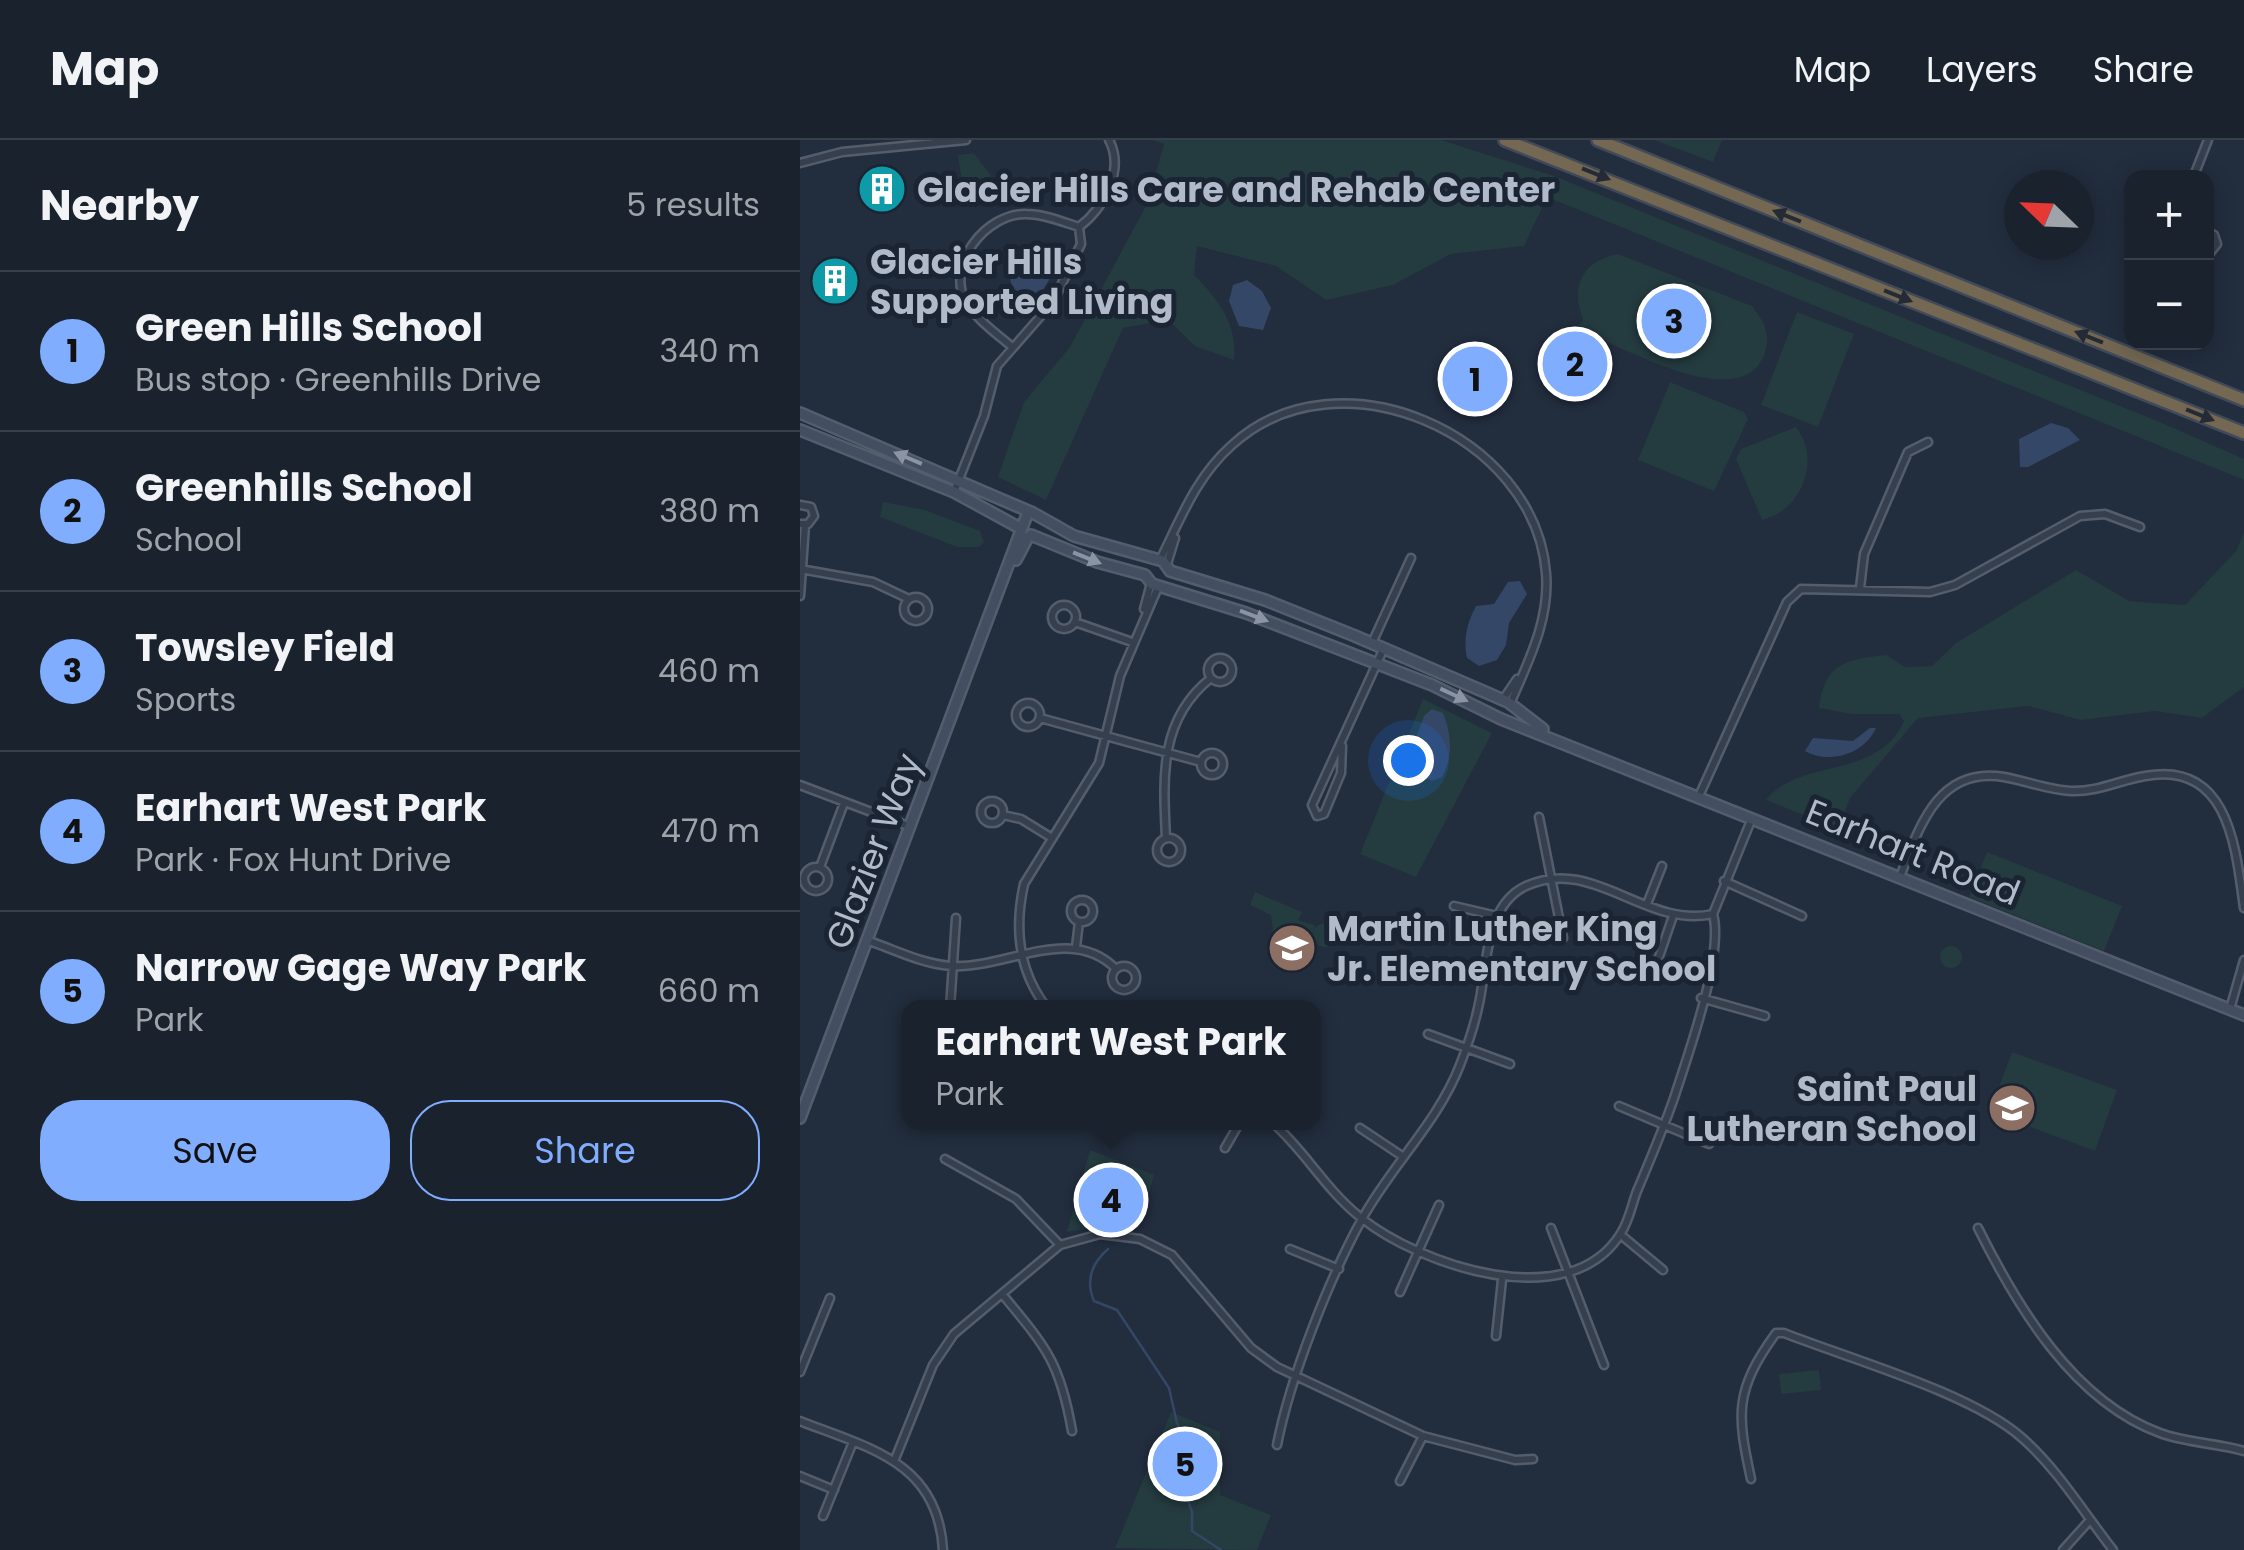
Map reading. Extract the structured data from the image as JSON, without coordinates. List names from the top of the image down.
{
  "streets": {
    "street": ["Glazier Way", "Earhart Road"]
  },
  "crossings": [
    ["Glazier Way", "Earhart Road"]
  ],
  "places": {
    "building": ["Glacier Hills Care and Rehab Center", "Glacier Hills Supported Living"],
    "school or university": ["Martin Luther King Jr. Elementary School", "Saint Paul Lutheran School"]
  },
  "north": "top left",
  "page": {
    "header": "Map",
    "nav": ["Map", "Layers", "Share"],
    "heading": ["Nearby", "5 results"],
    "map_buttons": ["+", "−"],
    "list": [
      {
        "mark": "1",
        "name": "Green Hills School",
        "note": "Bus stop · Greenhills Drive",
        "value": "340 m"
      },
      {
        "mark": "2",
        "name": "Greenhills School",
        "note": "School",
        "value": "380 m"
      },
      {
        "mark": "3",
        "name": "Towsley Field",
        "note": "Sports",
        "value": "460 m"
      },
      {
        "mark": "4",
        "name": "Earhart West Park",
        "note": "Park · Fox Hunt Drive",
        "value": "470 m"
      },
      {
        "mark": "5",
        "name": "Narrow Gage Way Park",
        "note": "Park",
        "value": "660 m"
      }
    ],
    "pins": [
      "3",
      "2",
      "1",
      "4",
      "5"
    ],
    "popup": ["Earhart West Park", "Park"],
    "buttons": ["Save", "Share"]
  }
}
